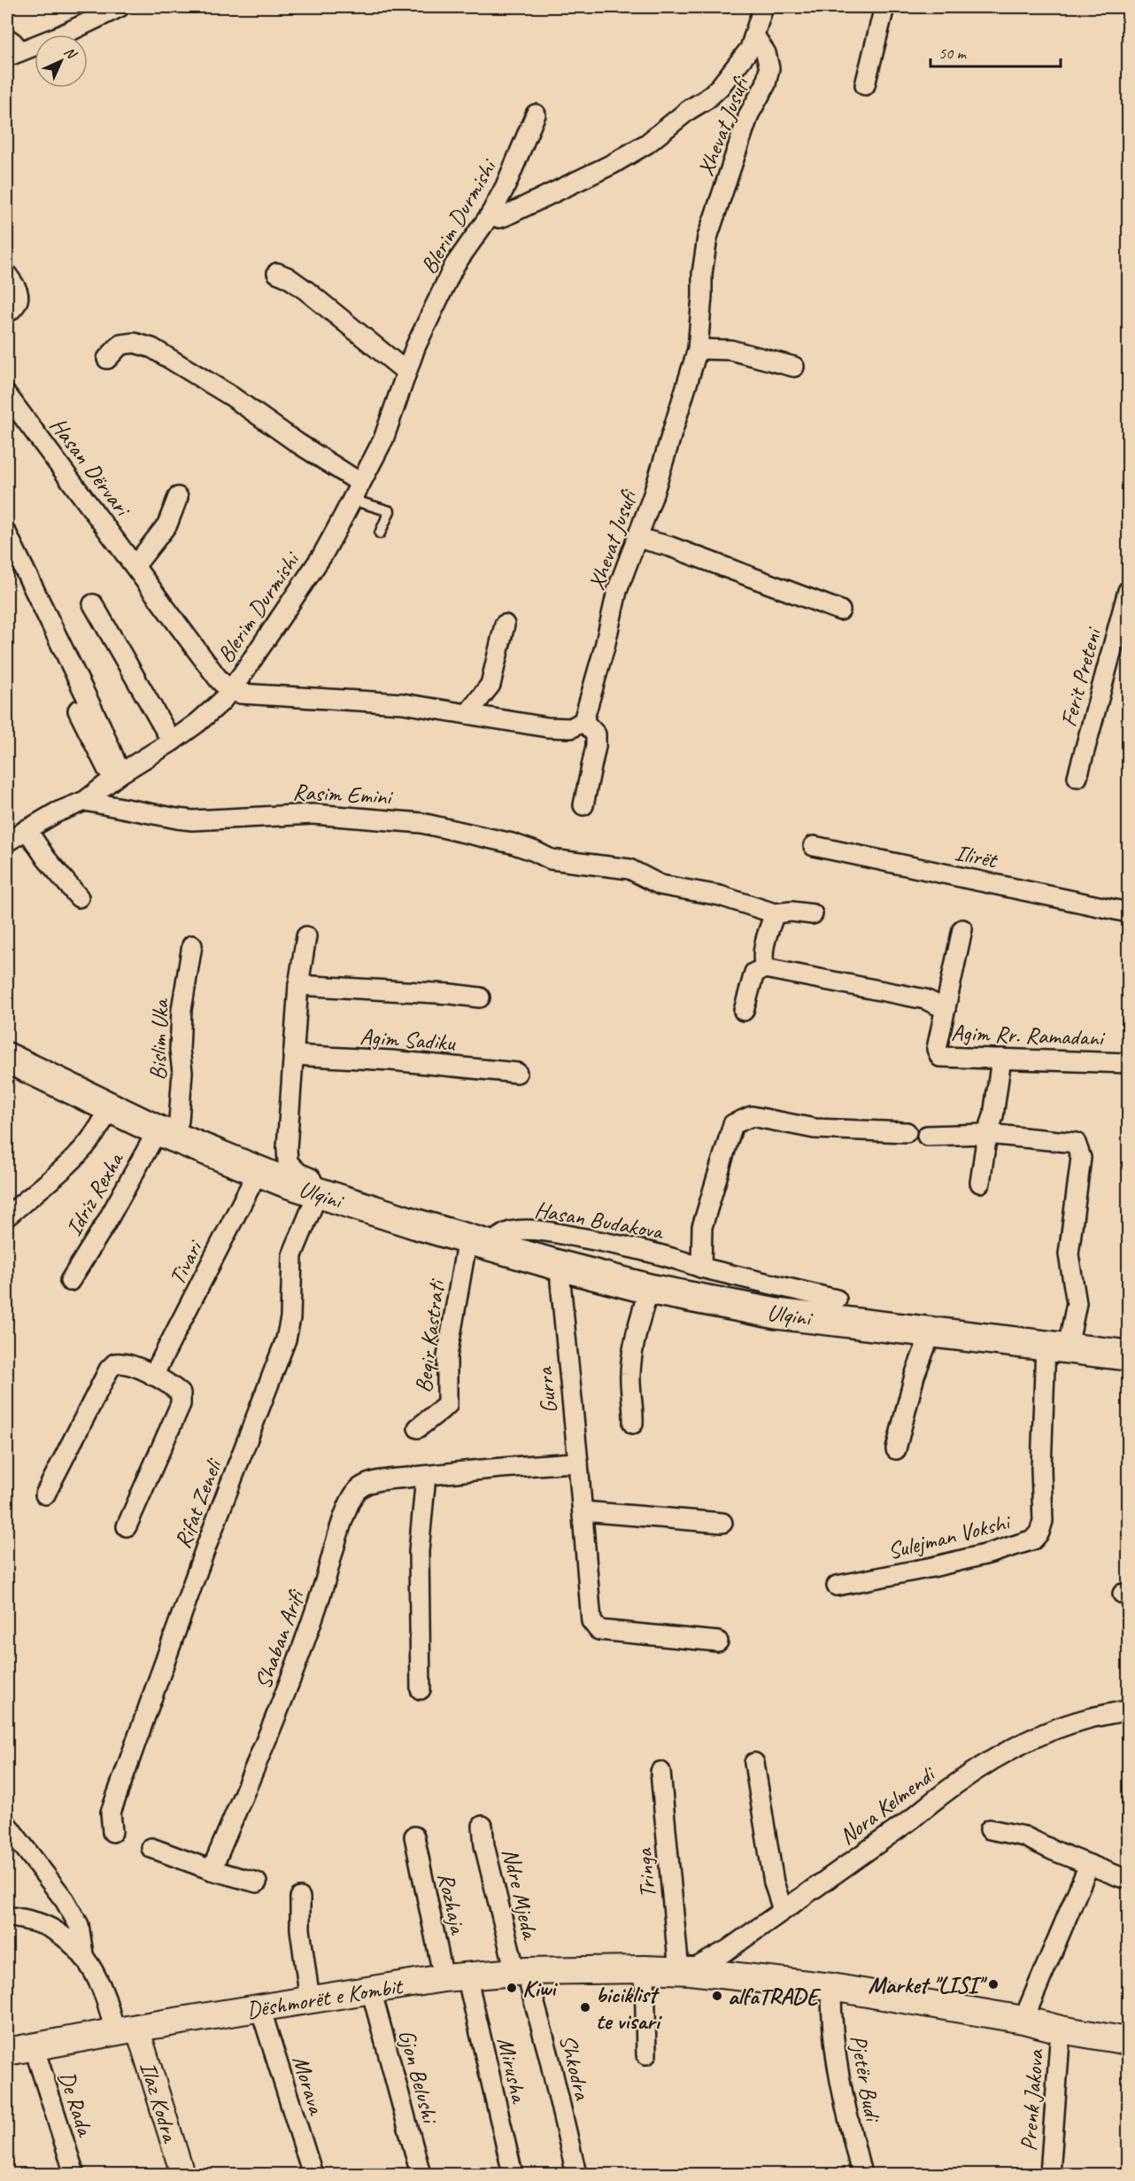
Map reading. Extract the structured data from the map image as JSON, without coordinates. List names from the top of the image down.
{
  "streets": {
    "main road": ["Ulqini", "Dëshmorët e Kombit"],
    "street": [
      "Xhevat Jusufi",
      "Blerim Durmishi",
      "Hasan Dërvari",
      "Ferit Preteni",
      "Rasim Emini",
      "Ilirët",
      "Agim Rr. Ramadani",
      "Agim Sadiku",
      "Bislim Uka",
      "Idriz Rexha",
      "Hasan Budakova",
      "Tivari",
      "Beqir Kastrati",
      "Gurra",
      "Rifat Zeneli",
      "Sulejman Vokshi",
      "Shaban Arifi",
      "Nora Kelmendi",
      "Tringa",
      "Ndre Mjeda",
      "Rozhaja",
      "Shkodra",
      "Mirusha",
      "Gjon Belushi",
      "Pjetër Budi",
      "Morava",
      "Prenk Jakova",
      "Ilaz Kodra",
      "De Rada"
    ]
  },
  "crossings": [
    ["Xhevat Jusufi", "Blerim Durmishi"],
    ["Blerim Durmishi", "Hasan Dërvari"],
    ["Blerim Durmishi", "Rasim Emini"],
    ["Bislim Uka", "Idriz Rexha"],
    ["Bislim Uka", "Ulqini"],
    ["Idriz Rexha", "Ulqini"],
    ["Ulqini", "Hasan Budakova"],
    ["Ulqini", "Tivari"],
    ["Ulqini", "Beqir Kastrati"],
    ["Ulqini", "Gurra"],
    ["Ulqini", "Rifat Zeneli"],
    ["Ulqini", "Sulejman Vokshi"],
    ["Hasan Budakova", "Beqir Kastrati"],
    ["Gurra", "Shaban Arifi"],
    ["Nora Kelmendi", "Tringa"],
    ["Nora Kelmendi", "Dëshmorët e Kombit"],
    ["Tringa", "Dëshmorët e Kombit"],
    ["Ndre Mjeda", "Dëshmorët e Kombit"],
    ["Ndre Mjeda", "Shkodra"],
    ["Rozhaja", "Dëshmorët e Kombit"],
    ["Rozhaja", "Mirusha"],
    ["Dëshmorët e Kombit", "Shkodra"],
    ["Dëshmorët e Kombit", "Mirusha"],
    ["Dëshmorët e Kombit", "Gjon Belushi"],
    ["Dëshmorët e Kombit", "Pjetër Budi"],
    ["Dëshmorët e Kombit", "Morava"],
    ["Dëshmorët e Kombit", "Prenk Jakova"],
    ["Dëshmorët e Kombit", "Ilaz Kodra"],
    ["Dëshmorët e Kombit", "De Rada"]
  ],
  "places": [
    "Market \"LISI\"",
    "Kiwi",
    "alfaTRADE",
    "biciklist te visari"
  ],
  "scale_bar": "50 m",
  "north": "top right"
}
